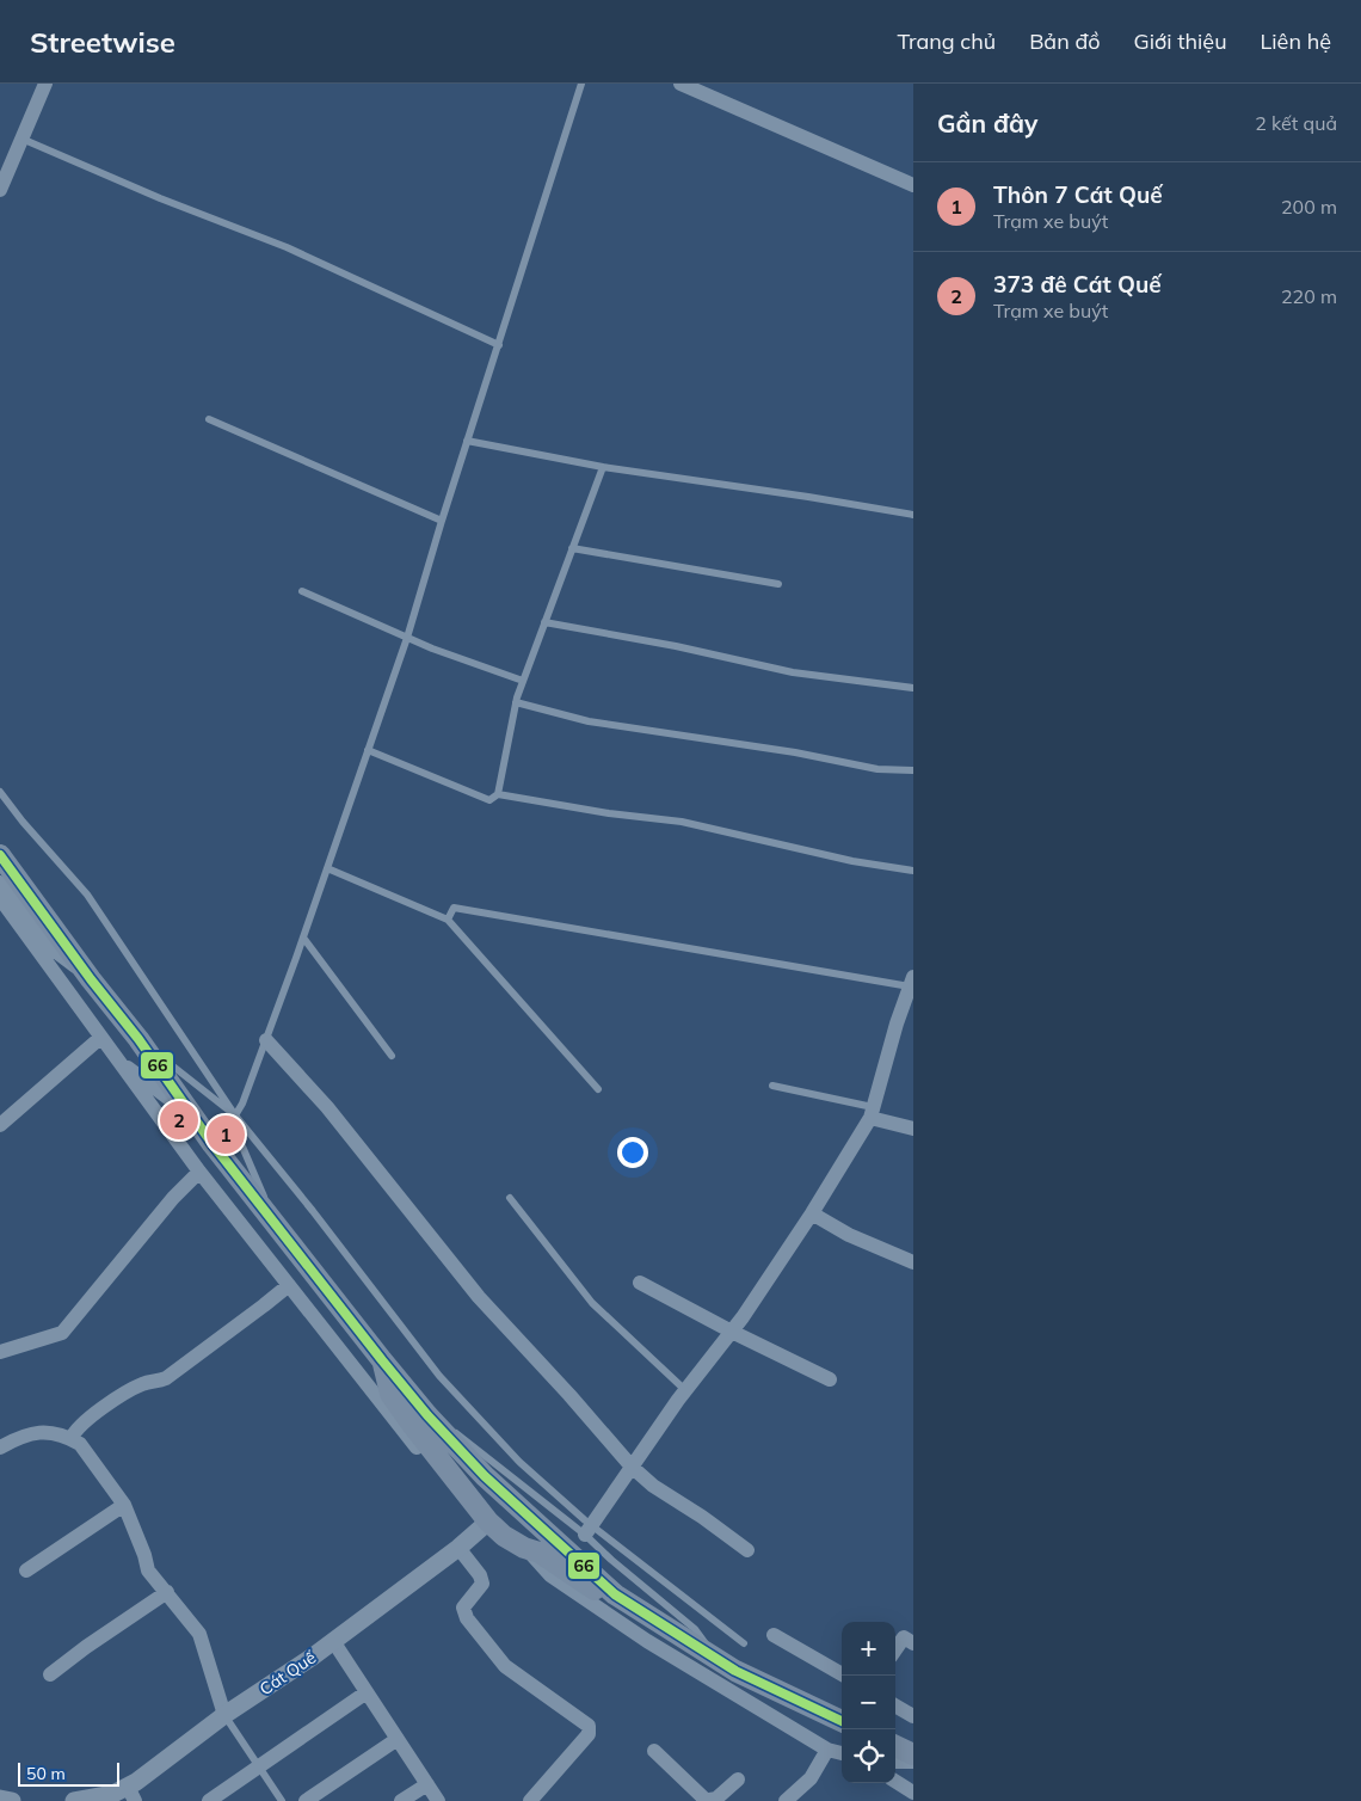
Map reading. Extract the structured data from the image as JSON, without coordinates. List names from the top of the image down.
{
  "streets": {
    "street": ["Cát Quế"]
  },
  "lines": ["transit line 66"],
  "scale_bar": "50 m",
  "page": {
    "header": "Streetwise",
    "nav": [
      "Trang chủ",
      "Bản đồ",
      "Giới thiệu",
      "Liên hệ"
    ],
    "heading": ["Gần đây", "2 kết quả"],
    "list": [
      {
        "mark": "1",
        "name": "Thôn 7 Cát Quế",
        "note": "Trạm xe buýt",
        "value": "200 m"
      },
      {
        "mark": "2",
        "name": "373 đê Cát Quế",
        "note": "Trạm xe buýt",
        "value": "220 m"
      }
    ],
    "pins": ["2", "1"],
    "map_buttons": ["+", "−"],
    "scale": "50 m"
  }
}
